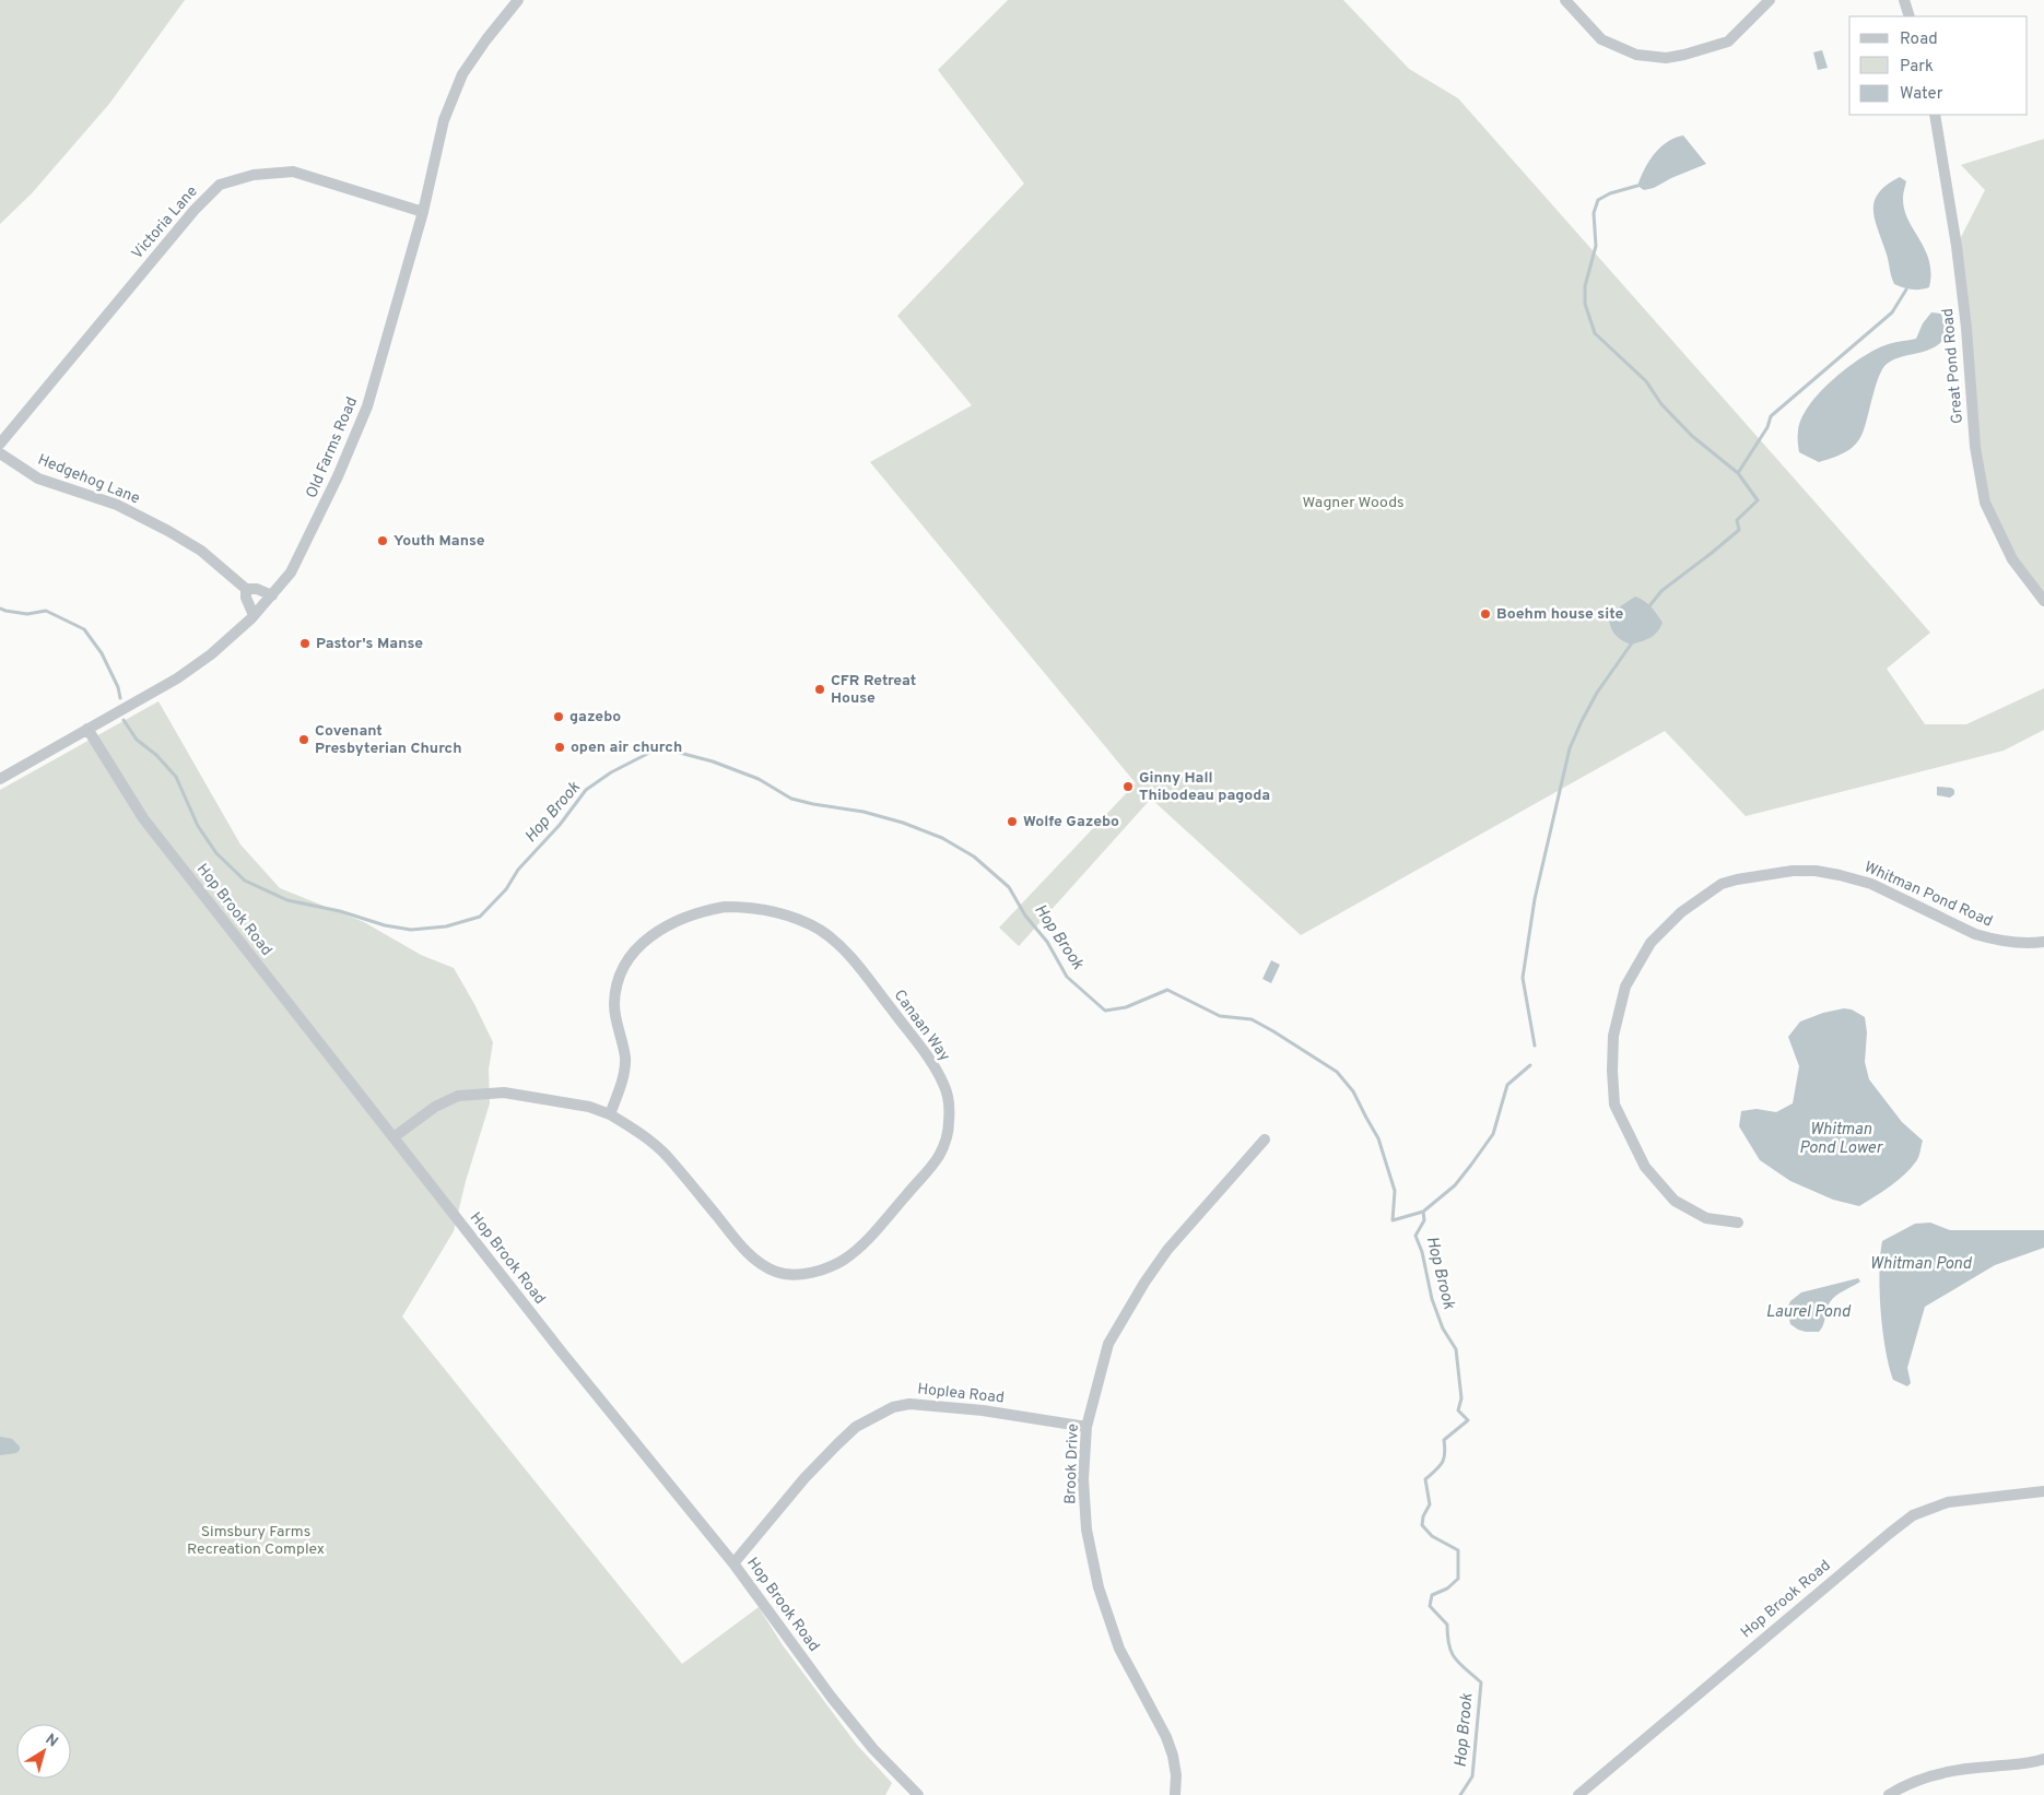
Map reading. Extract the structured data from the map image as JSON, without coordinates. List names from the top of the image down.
{
  "streets": {
    "street": [
      "Victoria Lane",
      "Great Pond Road",
      "Old Farms Road",
      "Hedgehog Lane",
      "Whitman Pond Road",
      "Hop Brook Road",
      "Canaan Way",
      "Hoplea Road",
      "Brook Drive"
    ]
  },
  "crossings": [
    ["Victoria Lane", "Old Farms Road"],
    ["Old Farms Road", "Hedgehog Lane"],
    ["Old Farms Road", "Hop Brook Road"],
    ["Hop Brook Road", "Canaan Way"],
    ["Hop Brook Road", "Hoplea Road"],
    ["Hoplea Road", "Brook Drive"]
  ],
  "water": [
    "Hop Brook",
    "Whitman Pond Lower",
    "Whitman Pond",
    "Laurel Pond"
  ],
  "parks": ["Wagner Woods", "Simsbury Farms Recreation Complex"],
  "places": [
    "Youth Manse",
    "Boehm house site",
    "Pastor's Manse",
    "CFR Retreat House",
    "gazebo",
    "Covenant Presbyterian Church",
    "open air church",
    "Ginny Hall Thibodeau pagoda",
    "Wolfe Gazebo"
  ],
  "legend": ["Road", "Park", "Water"],
  "north": "top right"
}
